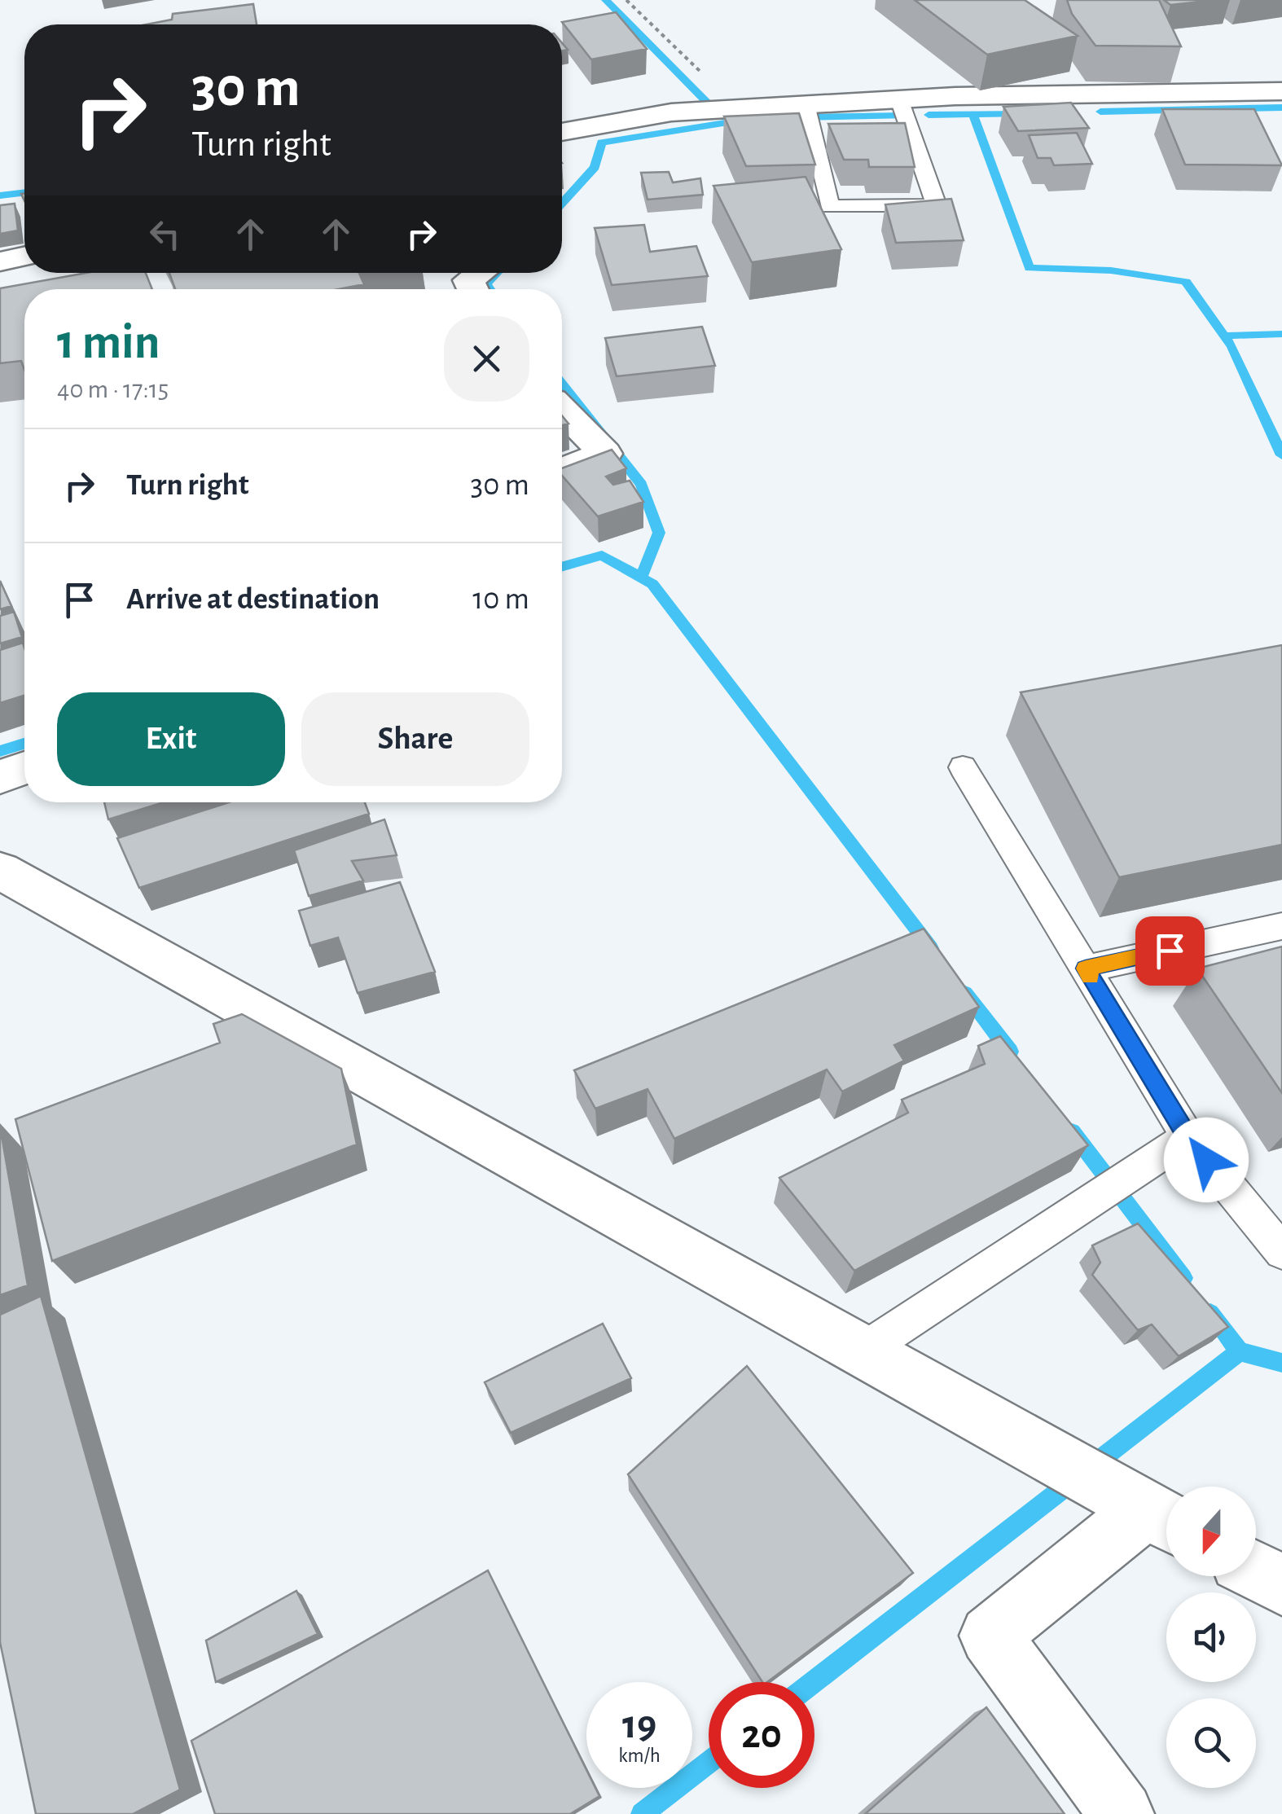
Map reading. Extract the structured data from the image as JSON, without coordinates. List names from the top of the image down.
{
  "north": "bottom",
  "page": {
    "turn": ["30 m", "Turn right"],
    "heading": ["1 min", "40 m · 17:15"],
    "list": [
      {
        "name": "Turn right",
        "value": "30 m"
      },
      {
        "name": "Arrive at destination",
        "value": "10 m"
      }
    ],
    "buttons": ["Exit", "Share"],
    "speed": "19 km/h",
    "limit": "20"
  }
}
